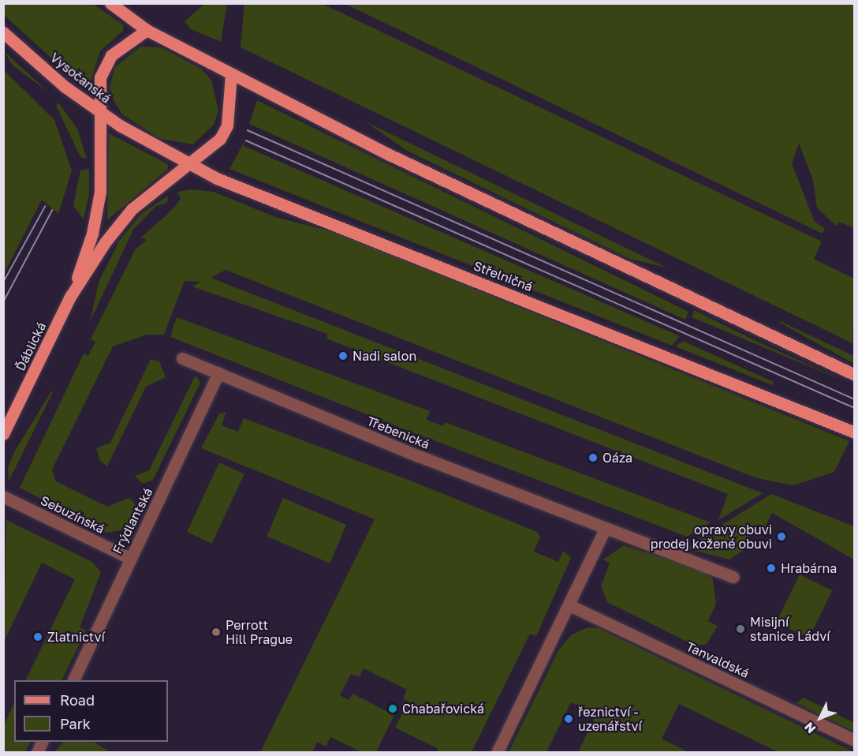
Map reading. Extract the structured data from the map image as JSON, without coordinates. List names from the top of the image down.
{
  "streets": {
    "main road": ["Vysočanská", "Střelničná", "Ďáblická"],
    "street": [
      "Třebenická",
      "Sebuzínská",
      "Frýdlantská",
      "Tanvaldská"
    ]
  },
  "crossings": [
    ["Vysočanská", "Střelničná"],
    ["Třebenická", "Frýdlantská"],
    ["Sebuzínská", "Frýdlantská"]
  ],
  "places": [
    "Nadi salon",
    "Oáza",
    "opravy obuvi prodej kožené obuvi",
    "Hrabárna",
    "Misijní stanice Ládví",
    "Perrott Hill Prague",
    "Zlatnictví",
    "Chabařovická",
    "řeznictví - uzenářství"
  ],
  "legend": ["Road", "Park"],
  "north": "bottom left"
}
